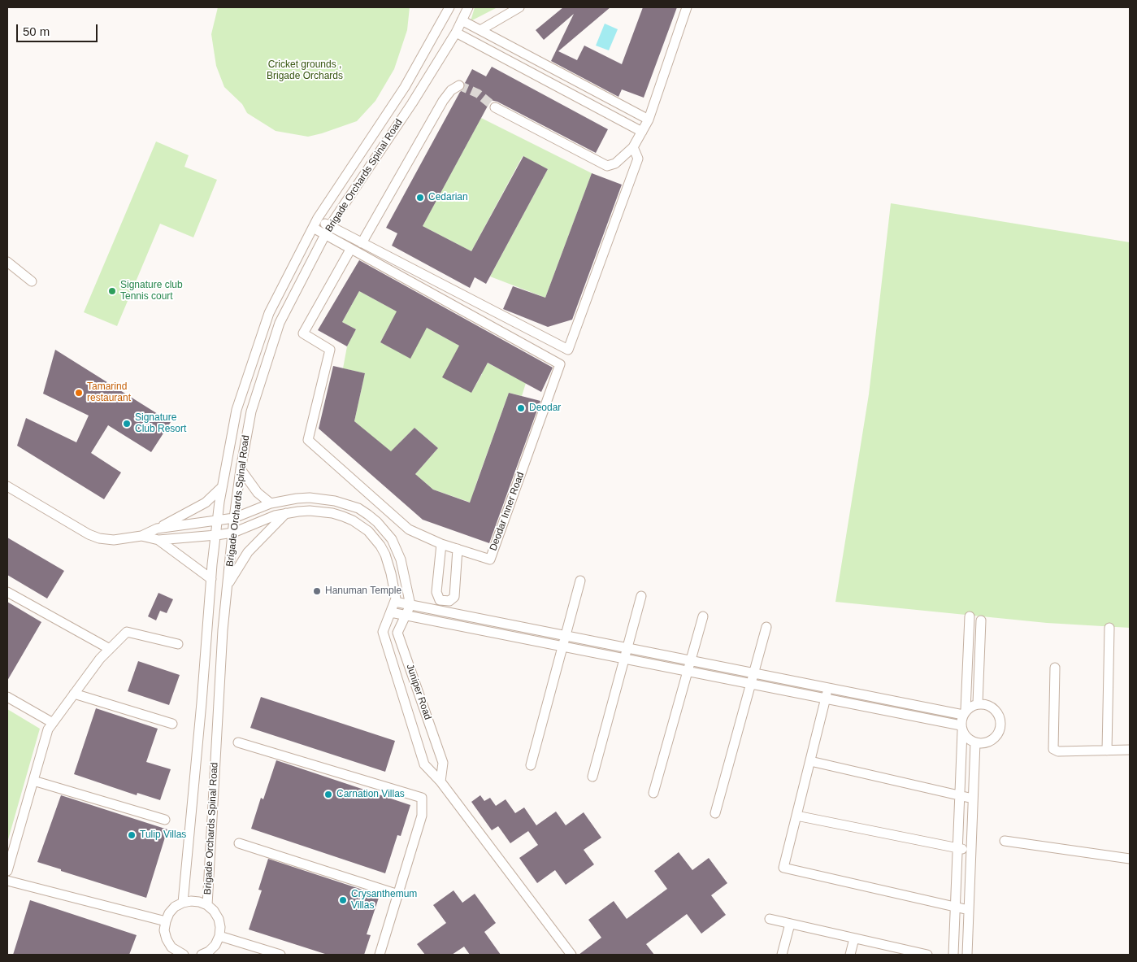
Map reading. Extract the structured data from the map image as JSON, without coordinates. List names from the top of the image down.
{
  "streets": {
    "street": ["Brigade Orchards Spinal Road", "Deodar Inner Road", "Juniper Road"]
  },
  "parks": ["Cricket grounds , Brigade Orchards"],
  "places": [
    "Cedarian",
    "Signature club Tennis court",
    "Tamarind restaurant",
    "Deodar",
    "Signature Club Resort",
    "Hanuman Temple",
    "Carnation Villas",
    "Tulip Villas",
    "Crysanthemum Villas"
  ],
  "scale_bar": "50 m"
}
